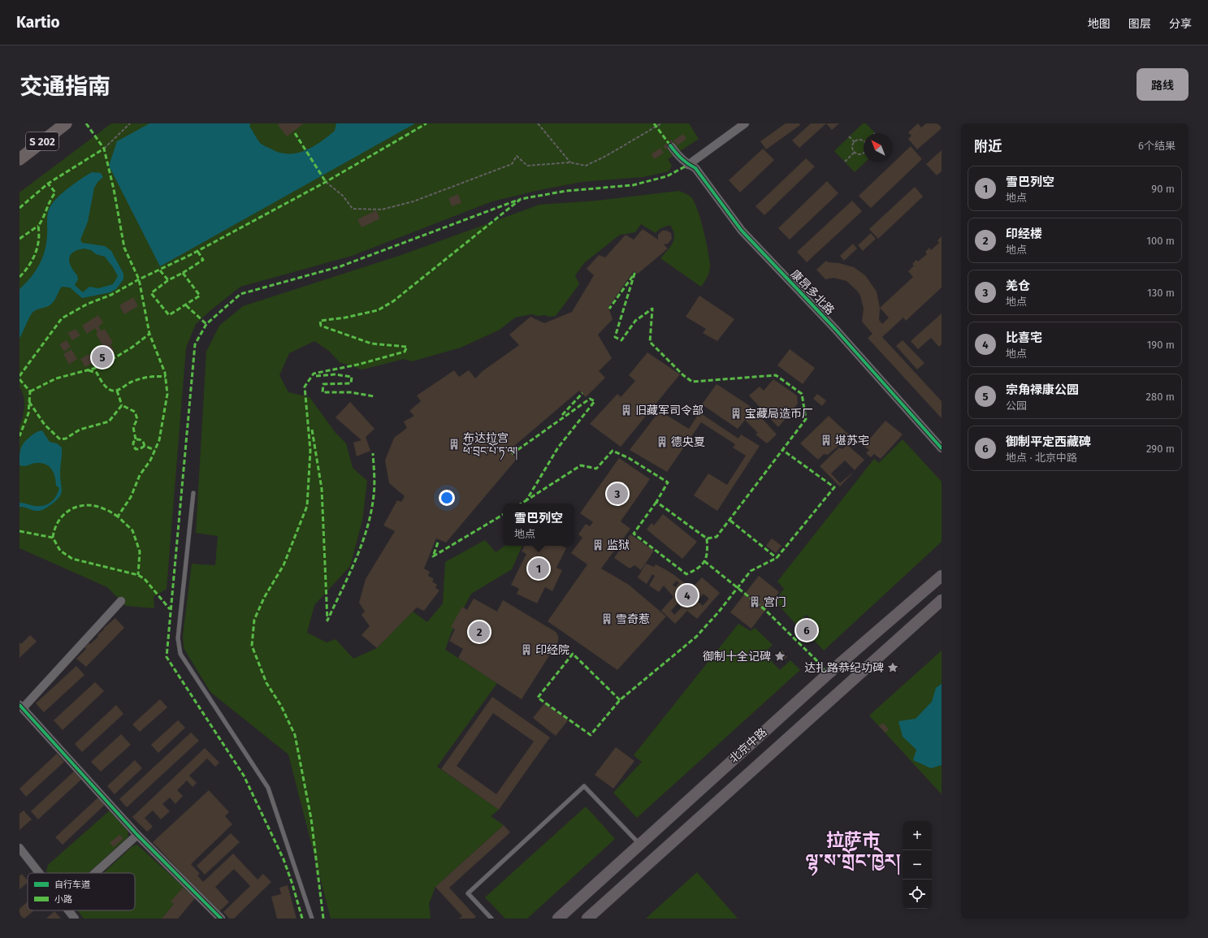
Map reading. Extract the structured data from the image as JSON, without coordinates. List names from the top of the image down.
{
  "streets": {
    "main road": ["S 202", "北京中路"],
    "street": ["康昂多北路"]
  },
  "districts": ["拉萨市 ལྷ་ས་གྲོང་ཁྱེར།"],
  "places": {
    "building": [
      "旧藏军司令部",
      "宝藏局造币厂",
      "堪苏宅",
      "德央夏",
      "布达拉宫 ཕོ་བྲང་པོ་ཏ་ལ།",
      "监狱",
      "宫门",
      "雪奇惹",
      "印经院"
    ],
    "place": ["御制十全记碑", "达扎路恭纪功碑"]
  },
  "legend": ["自行车道", "小路"],
  "north": "top left",
  "page": {
    "header": "Kartio",
    "nav": ["地图", "图层", "分享"],
    "title": "交通指南",
    "buttons": "路线",
    "heading": ["附近", "6个结果"],
    "list": [
      {
        "mark": "1",
        "name": "雪巴列空",
        "note": "地点",
        "value": "90 m"
      },
      {
        "mark": "2",
        "name": "印经楼",
        "note": "地点",
        "value": "100 m"
      },
      {
        "mark": "3",
        "name": "羌仓",
        "note": "地点",
        "value": "130 m"
      },
      {
        "mark": "4",
        "name": "比喜宅",
        "note": "地点",
        "value": "190 m"
      },
      {
        "mark": "5",
        "name": "宗角禄康公园",
        "note": "公园",
        "value": "280 m"
      },
      {
        "mark": "6",
        "name": "御制平定西藏碑",
        "note": "地点 · 北京中路",
        "value": "290 m"
      }
    ],
    "pins": [
      "5",
      "3",
      "1",
      "4",
      "6",
      "2"
    ],
    "popup": ["雪巴列空", "地点"],
    "map_buttons": ["+", "−"]
  }
}
